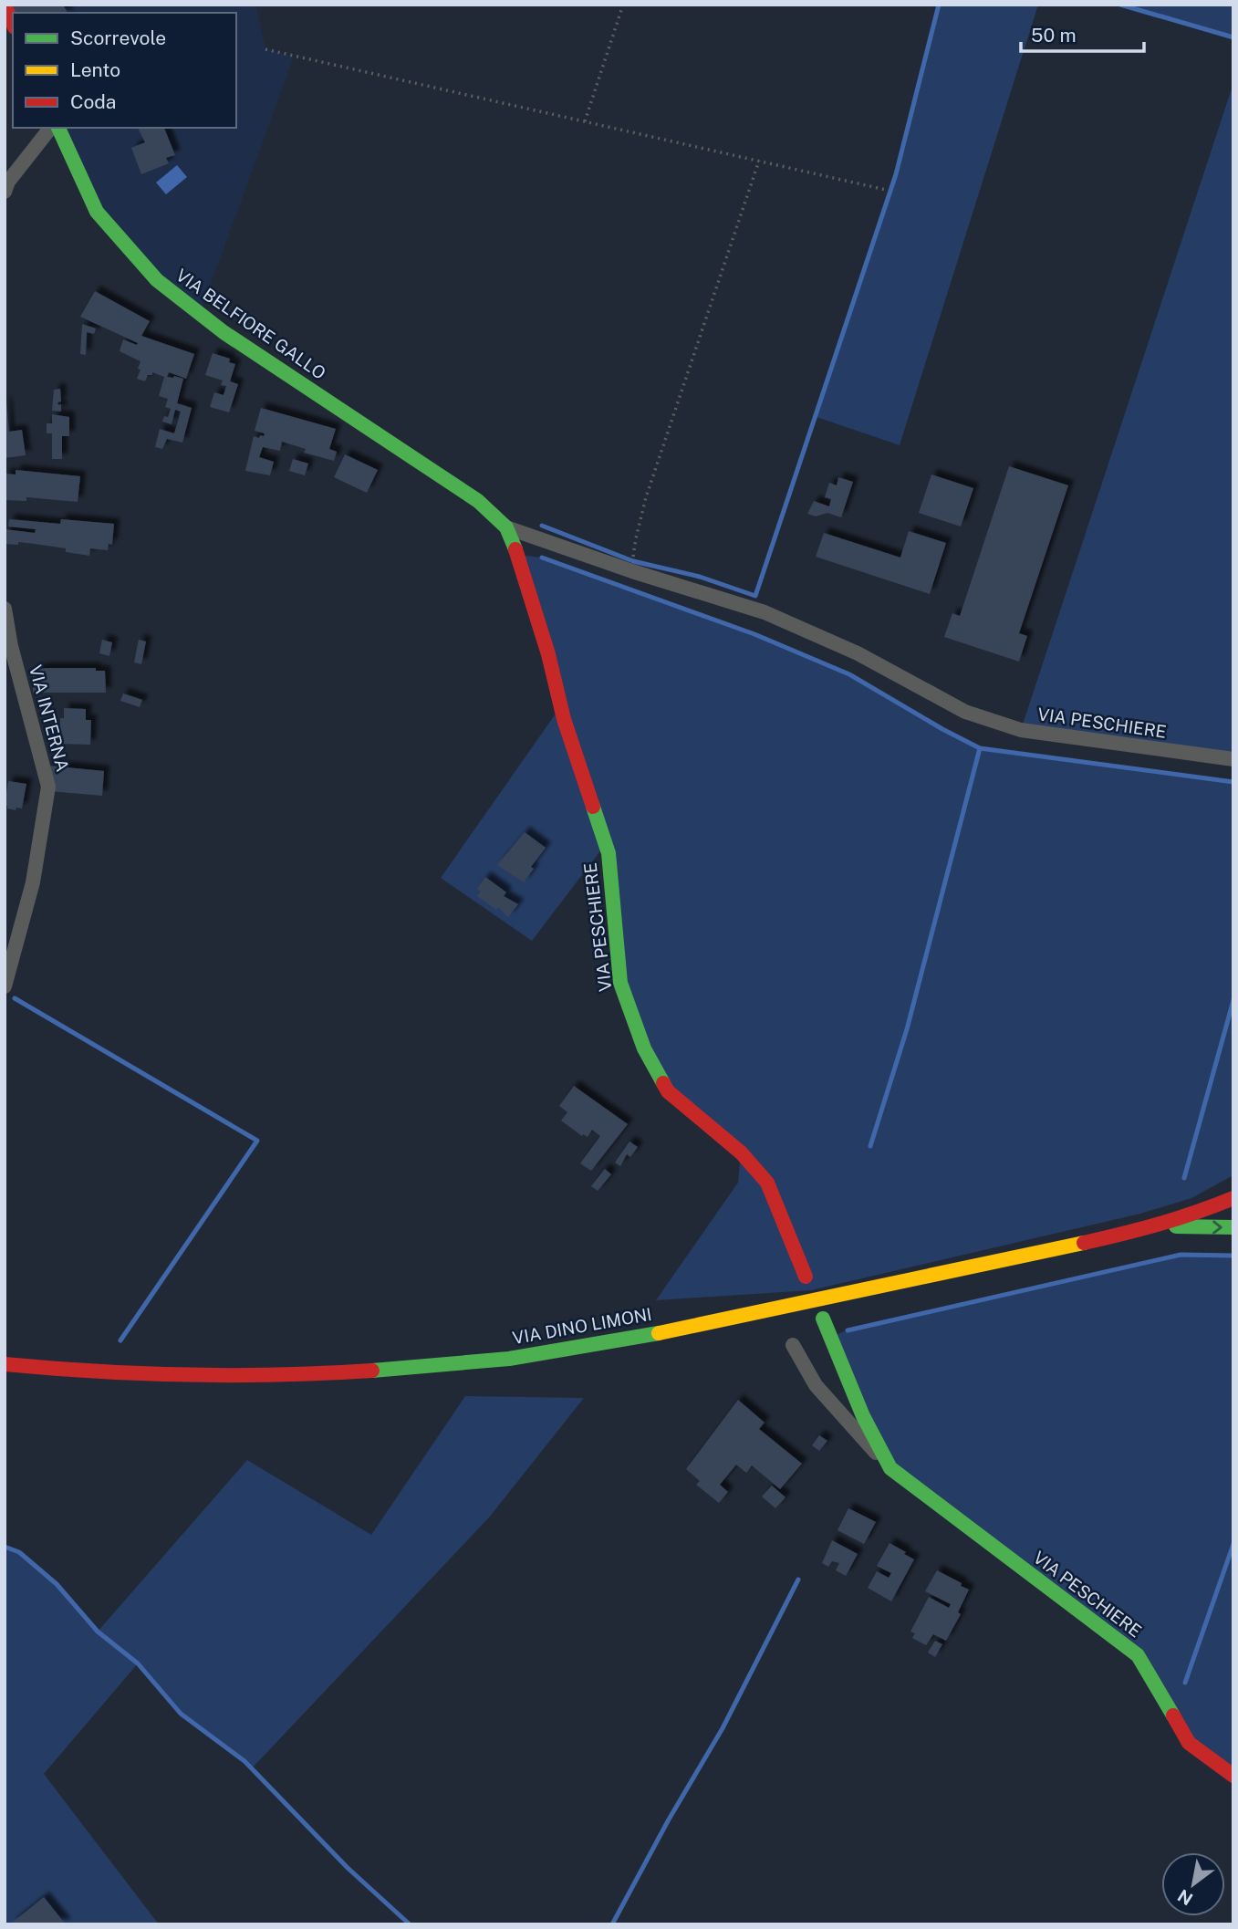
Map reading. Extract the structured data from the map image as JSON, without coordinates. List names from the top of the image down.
{
  "streets": {
    "street": [
      "VIA BELFIORE GALLO",
      "VIA INTERNA",
      "VIA PESCHIERE",
      "VIA DINO LIMONI"
    ]
  },
  "crossings": [
    ["VIA BELFIORE GALLO", "VIA PESCHIERE"]
  ],
  "legend": ["Scorrevole", "Lento", "Coda"],
  "scale_bar": "50 m",
  "north": "bottom left"
}
